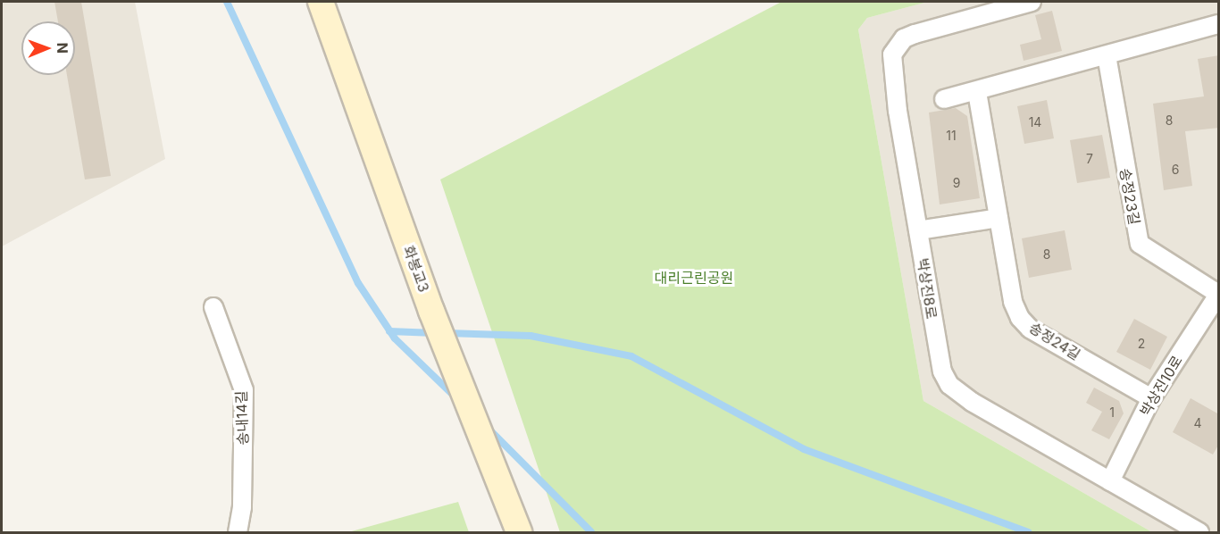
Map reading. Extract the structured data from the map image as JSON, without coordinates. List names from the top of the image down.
{
  "streets": {
    "main road": ["화봉교3"],
    "street": [
      "송정23길",
      "박상진8로",
      "송정24길",
      "박상진10로",
      "송내14길"
    ]
  },
  "crossings": [
    ["송정23길", "박상진10로"],
    ["박상진8로", "박상진10로"],
    ["송정24길", "박상진10로"]
  ],
  "parks": ["대리근린공원"],
  "house_numbers": [
    "8",
    "14",
    "11",
    "7",
    "6",
    "9",
    "8",
    "2",
    "1",
    "4"
  ],
  "north": "right"
}
